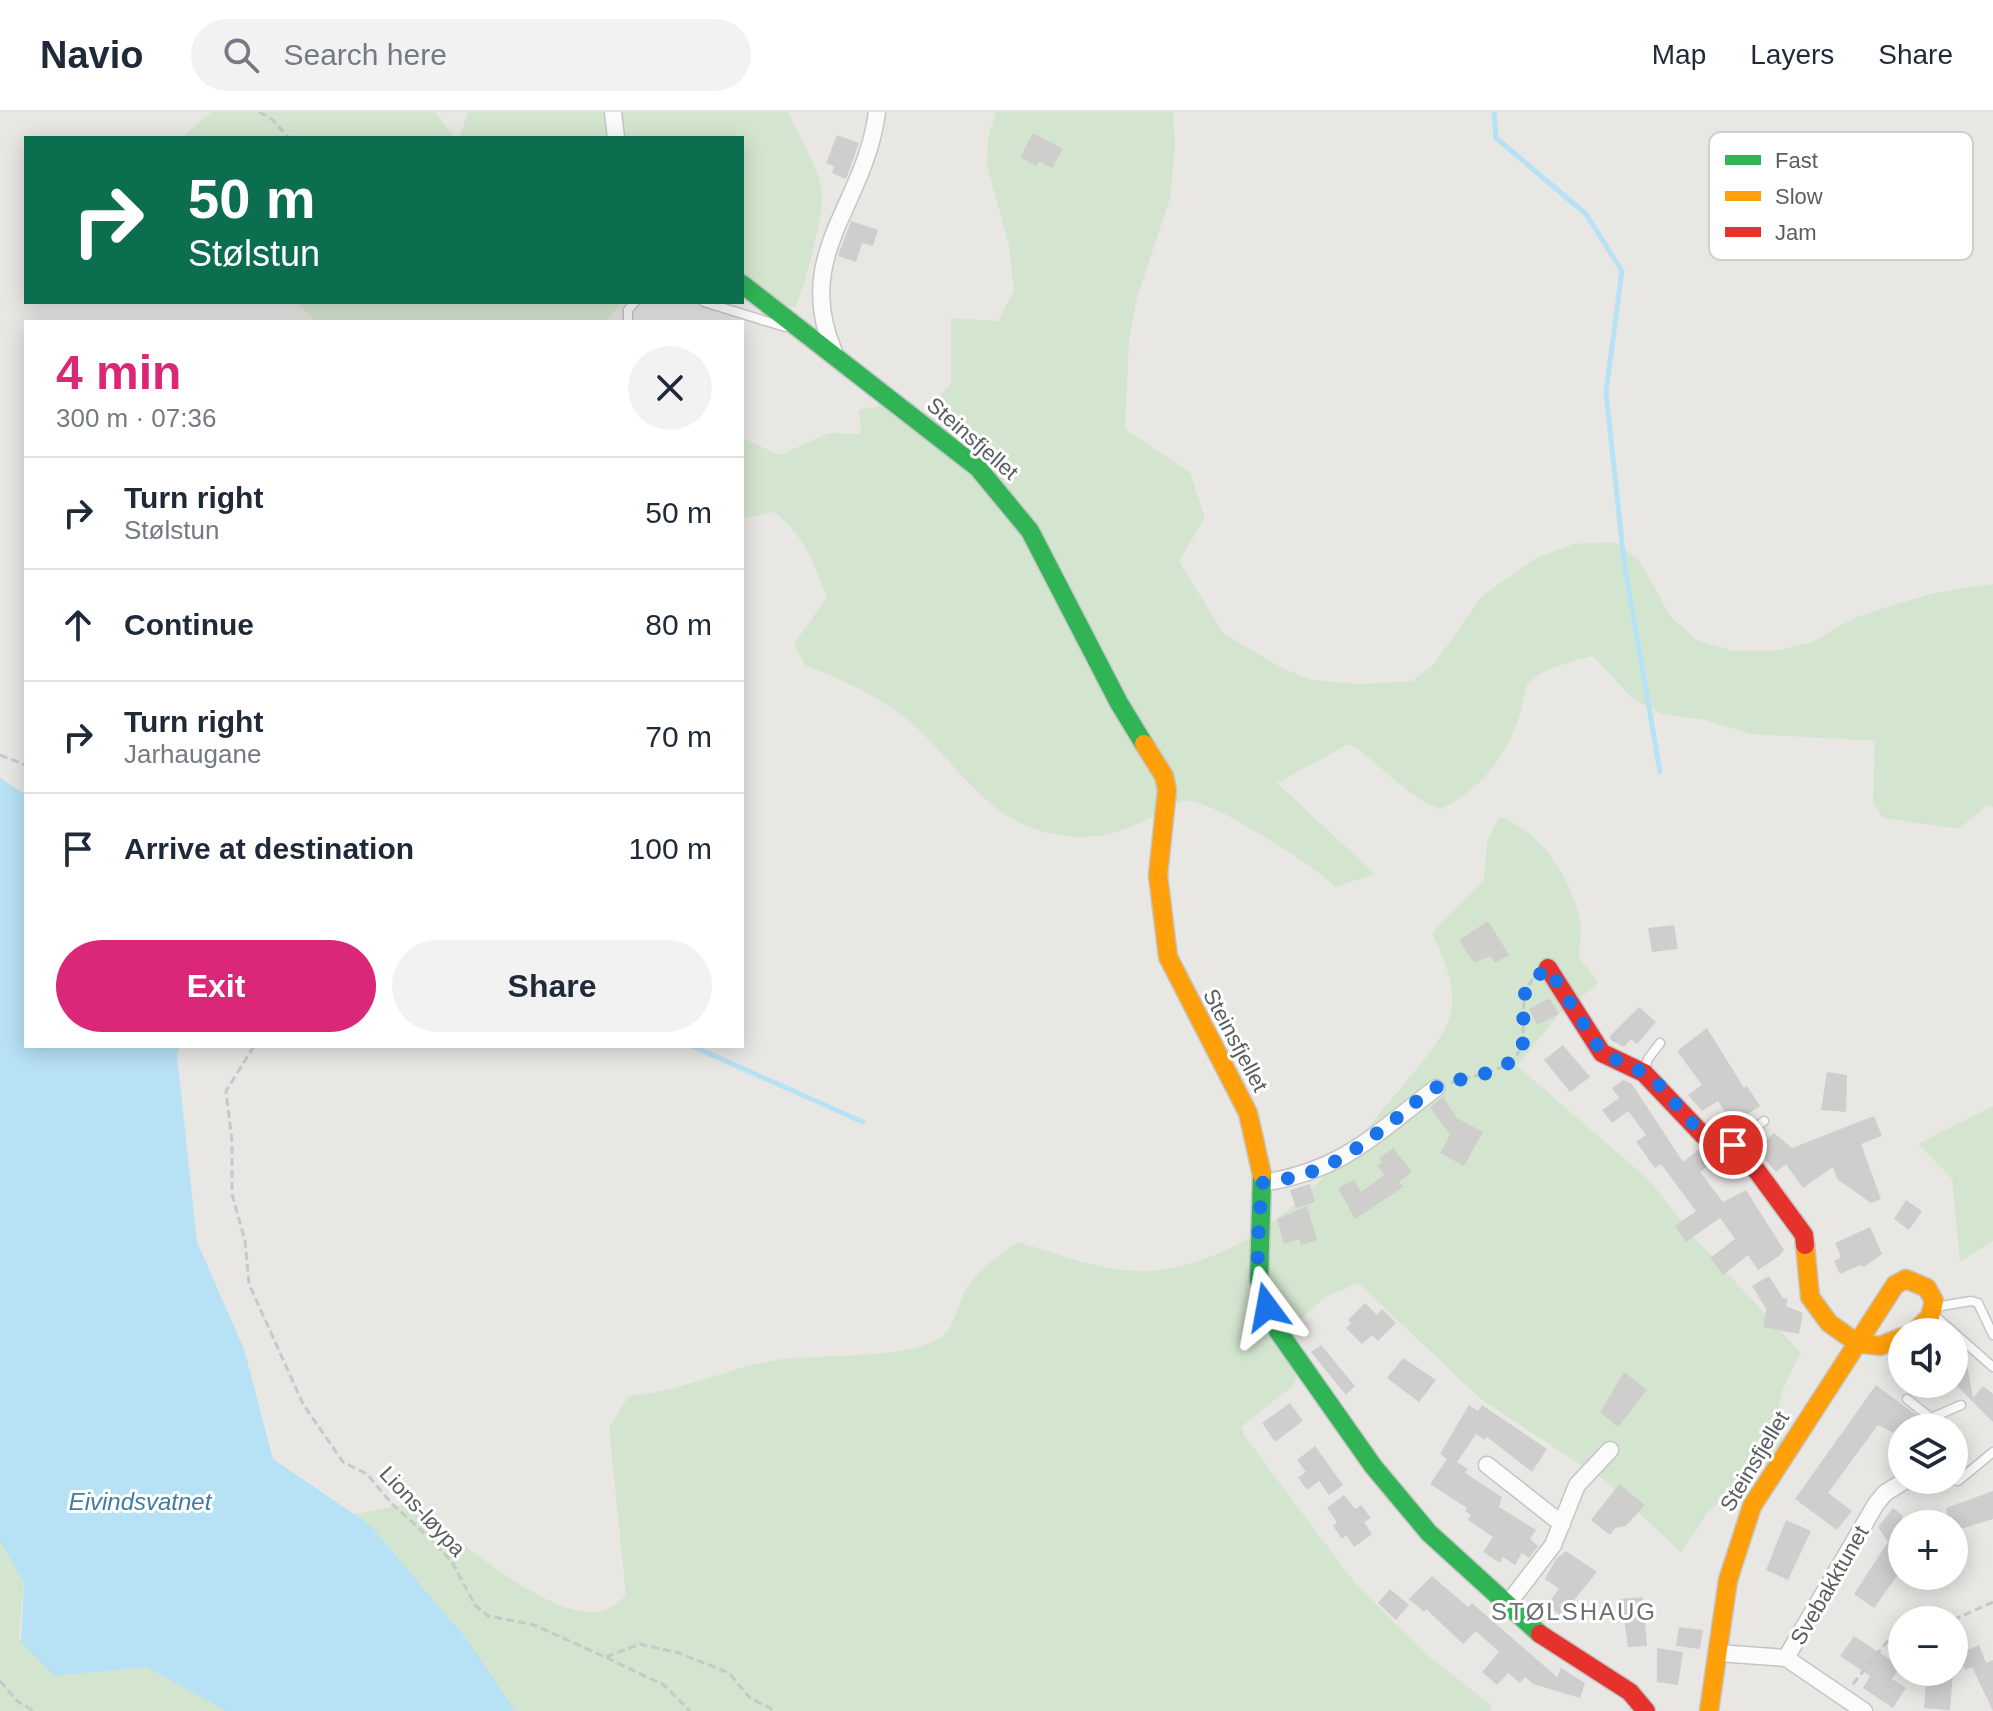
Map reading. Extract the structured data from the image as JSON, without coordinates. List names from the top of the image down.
{
  "streets": {
    "street": ["Steinsfjellet", "Svebakktunet"],
    "path": ["Lions-løypa"]
  },
  "districts": ["STØLSHAUG"],
  "water": ["Eivindsvatnet"],
  "legend": ["Fast", "Slow", "Jam"],
  "page": {
    "header": "Navio",
    "search": "Search here",
    "nav": ["Map", "Layers", "Share"],
    "turn": ["50 m", "Stølstun"],
    "heading": ["4 min", "300 m · 07:36"],
    "list": [
      {
        "name": "Turn right",
        "note": "Stølstun",
        "value": "50 m"
      },
      {
        "name": "Continue",
        "value": "80 m"
      },
      {
        "name": "Turn right",
        "note": "Jarhaugane",
        "value": "70 m"
      },
      {
        "name": "Arrive at destination",
        "value": "100 m"
      }
    ],
    "buttons": ["Exit", "Share"],
    "map_buttons": ["+", "−"]
  }
}
